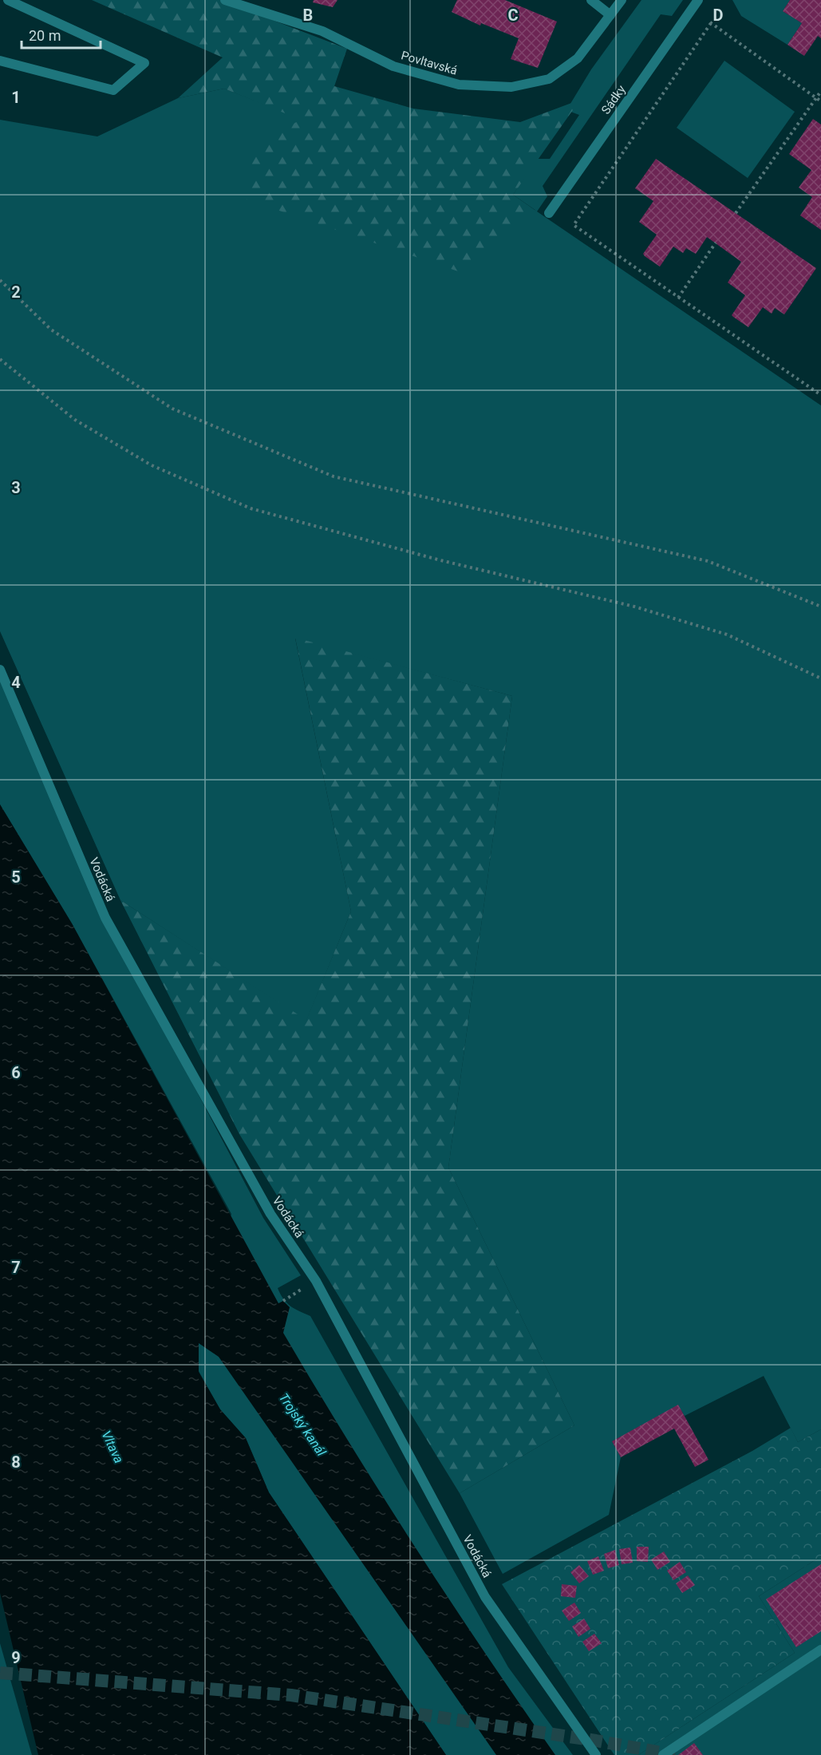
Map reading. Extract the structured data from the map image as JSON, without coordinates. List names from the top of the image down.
{
  "streets": {
    "street": ["Povltavská", "Sádky", "Vodácká"]
  },
  "water": ["Trojský kanál", "Vltava"],
  "scale_bar": "20 m",
  "grid": {
    "columns": ["B", "C", "D"],
    "rows": [
      "1",
      "2",
      "3",
      "4",
      "5",
      "6",
      "7",
      "8",
      "9"
    ]
  }
}
